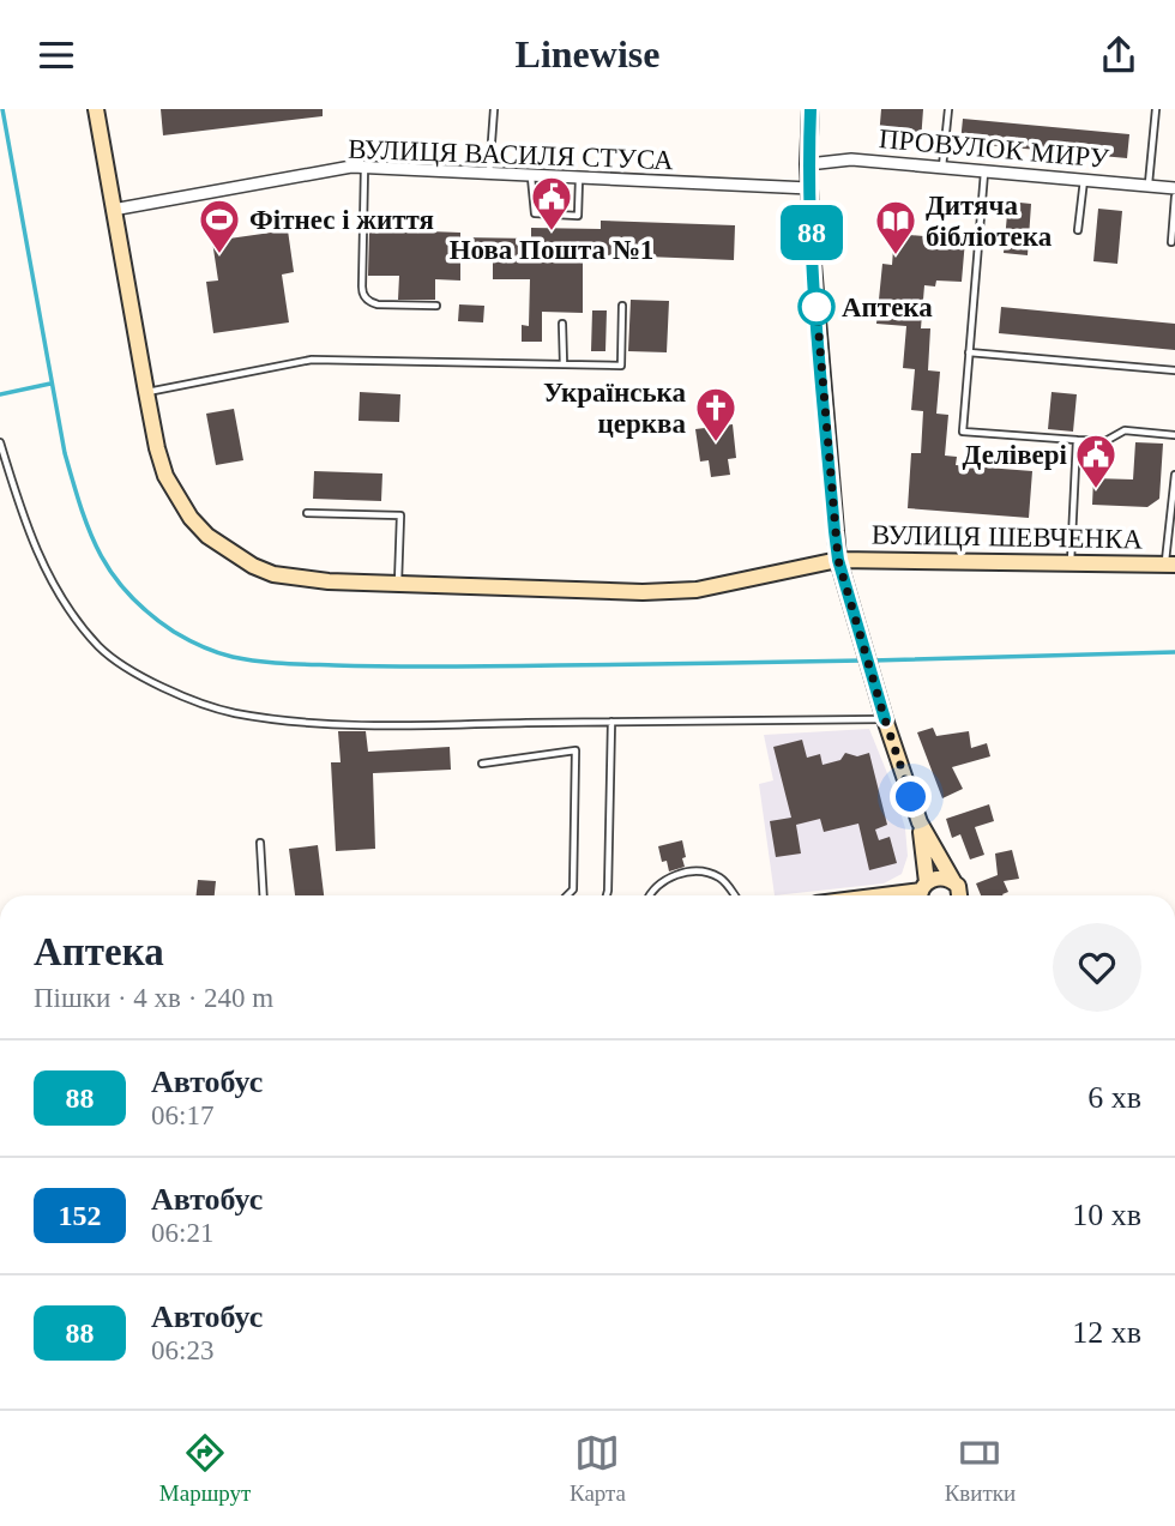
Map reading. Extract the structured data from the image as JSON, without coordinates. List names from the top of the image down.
{
  "streets": {
    "street": ["ПРОВУЛОК МИРУ", "ВУЛИЦЯ ВАСИЛЯ СТУСА", "ВУЛИЦЯ ШЕВЧЕНКА"]
  },
  "crossings": [
    ["ВУЛИЦЯ ВАСИЛЯ СТУСА", "ВУЛИЦЯ ШЕВЧЕНКА"]
  ],
  "places": {
    "public building": ["Нова Пошта №1", "Делівері"],
    "sports": ["Фітнес і життя"],
    "library": ["Дитяча бібліотека"],
    "other": ["Аптека"],
    "church": ["Українська церква"]
  },
  "lines": ["bus line 88"],
  "page": {
    "header": "Linewise",
    "on_map": "88",
    "heading": ["Аптека", "Пішки · 4 хв · 240 m"],
    "list": [
      {
        "mark": "88",
        "name": "Автобус",
        "note": "06:17",
        "value": "6 хв"
      },
      {
        "mark": "152",
        "name": "Автобус",
        "note": "06:21",
        "value": "10 хв"
      },
      {
        "mark": "88",
        "name": "Автобус",
        "note": "06:23",
        "value": "12 хв"
      }
    ],
    "tabs": ["Маршрут", "Карта", "Квитки"]
  }
}
